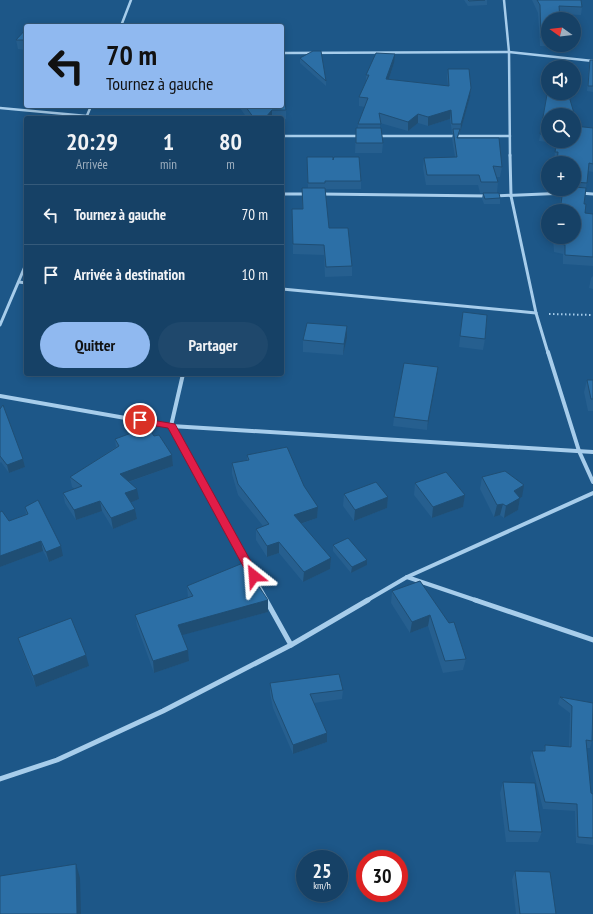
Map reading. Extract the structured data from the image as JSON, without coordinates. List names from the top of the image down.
{
  "north": "left",
  "page": {
    "map_buttons": ["+", "−"],
    "turn": ["70 m", "Tournez à gauche"],
    "eta": [
      "20:29",
      "Arrivée",
      "1",
      "min",
      "80",
      "m"
    ],
    "list": [
      {
        "name": "Tournez à gauche",
        "value": "70 m"
      },
      {
        "name": "Arrivée à destination",
        "value": "10 m"
      }
    ],
    "buttons": ["Quitter", "Partager"],
    "speed": "25 km/h",
    "limit": "30"
  }
}
